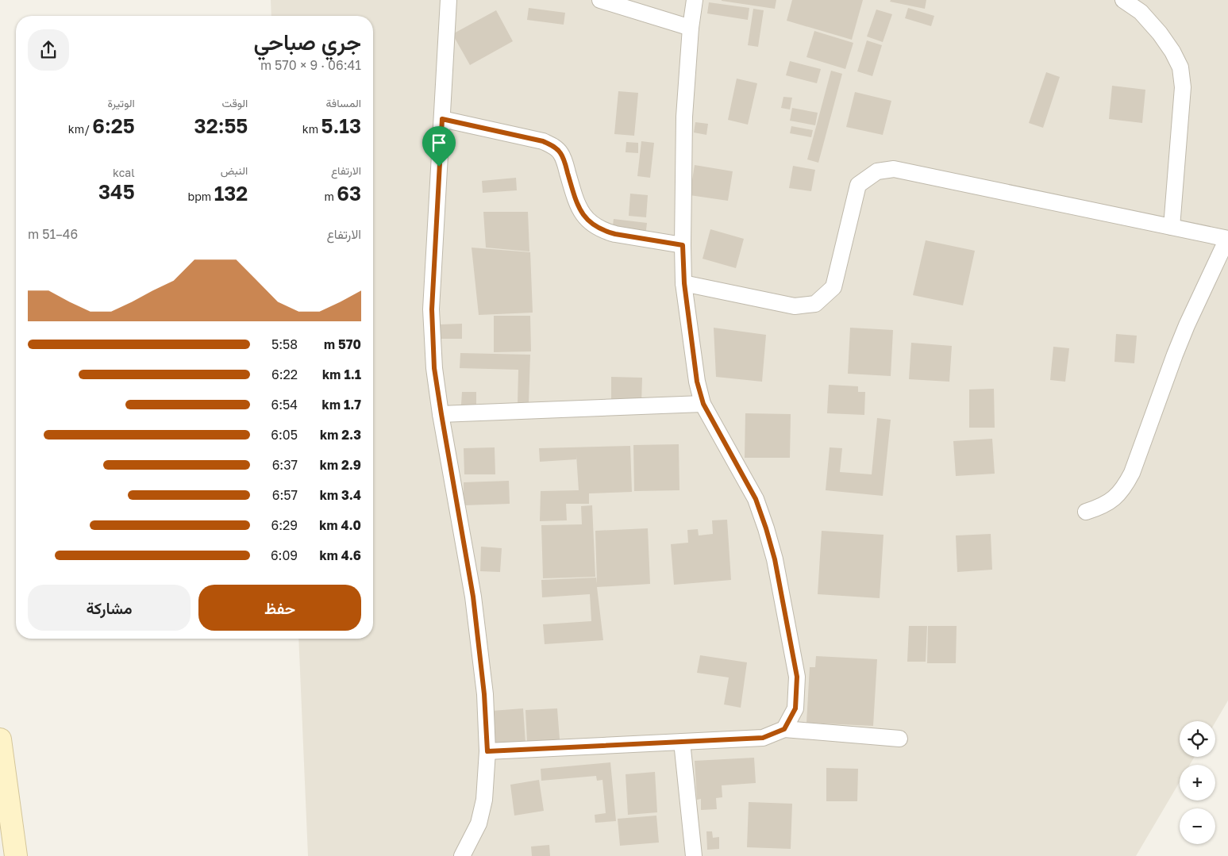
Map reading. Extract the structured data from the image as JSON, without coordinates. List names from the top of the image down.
{
  "page": {
    "heading": ["جري صباحي", "06:41 · 9 × 570 m"],
    "stats": [
      ["المسافة", "5.13 km"],
      ["الوقت", "32:55"],
      ["الوتيرة", "6:25 /km"],
      ["الارتفاع", "63 m"],
      ["النبض", "132 bpm"],
      ["kcal", "345"]
    ],
    "chart": ["الارتفاع", "46–51 m"],
    "list": [
      {
        "name": "570 m",
        "note": "5:58"
      },
      {
        "name": "1.1 km",
        "note": "6:22"
      },
      {
        "name": "1.7 km",
        "note": "6:54"
      },
      {
        "name": "2.3 km",
        "note": "6:05"
      },
      {
        "name": "2.9 km",
        "note": "6:37"
      },
      {
        "name": "3.4 km",
        "note": "6:57"
      },
      {
        "name": "4.0 km",
        "note": "6:29"
      },
      {
        "name": "4.6 km",
        "note": "6:09"
      }
    ],
    "buttons": ["حفظ", "مشاركة"],
    "map_buttons": ["+", "−"]
  }
}
